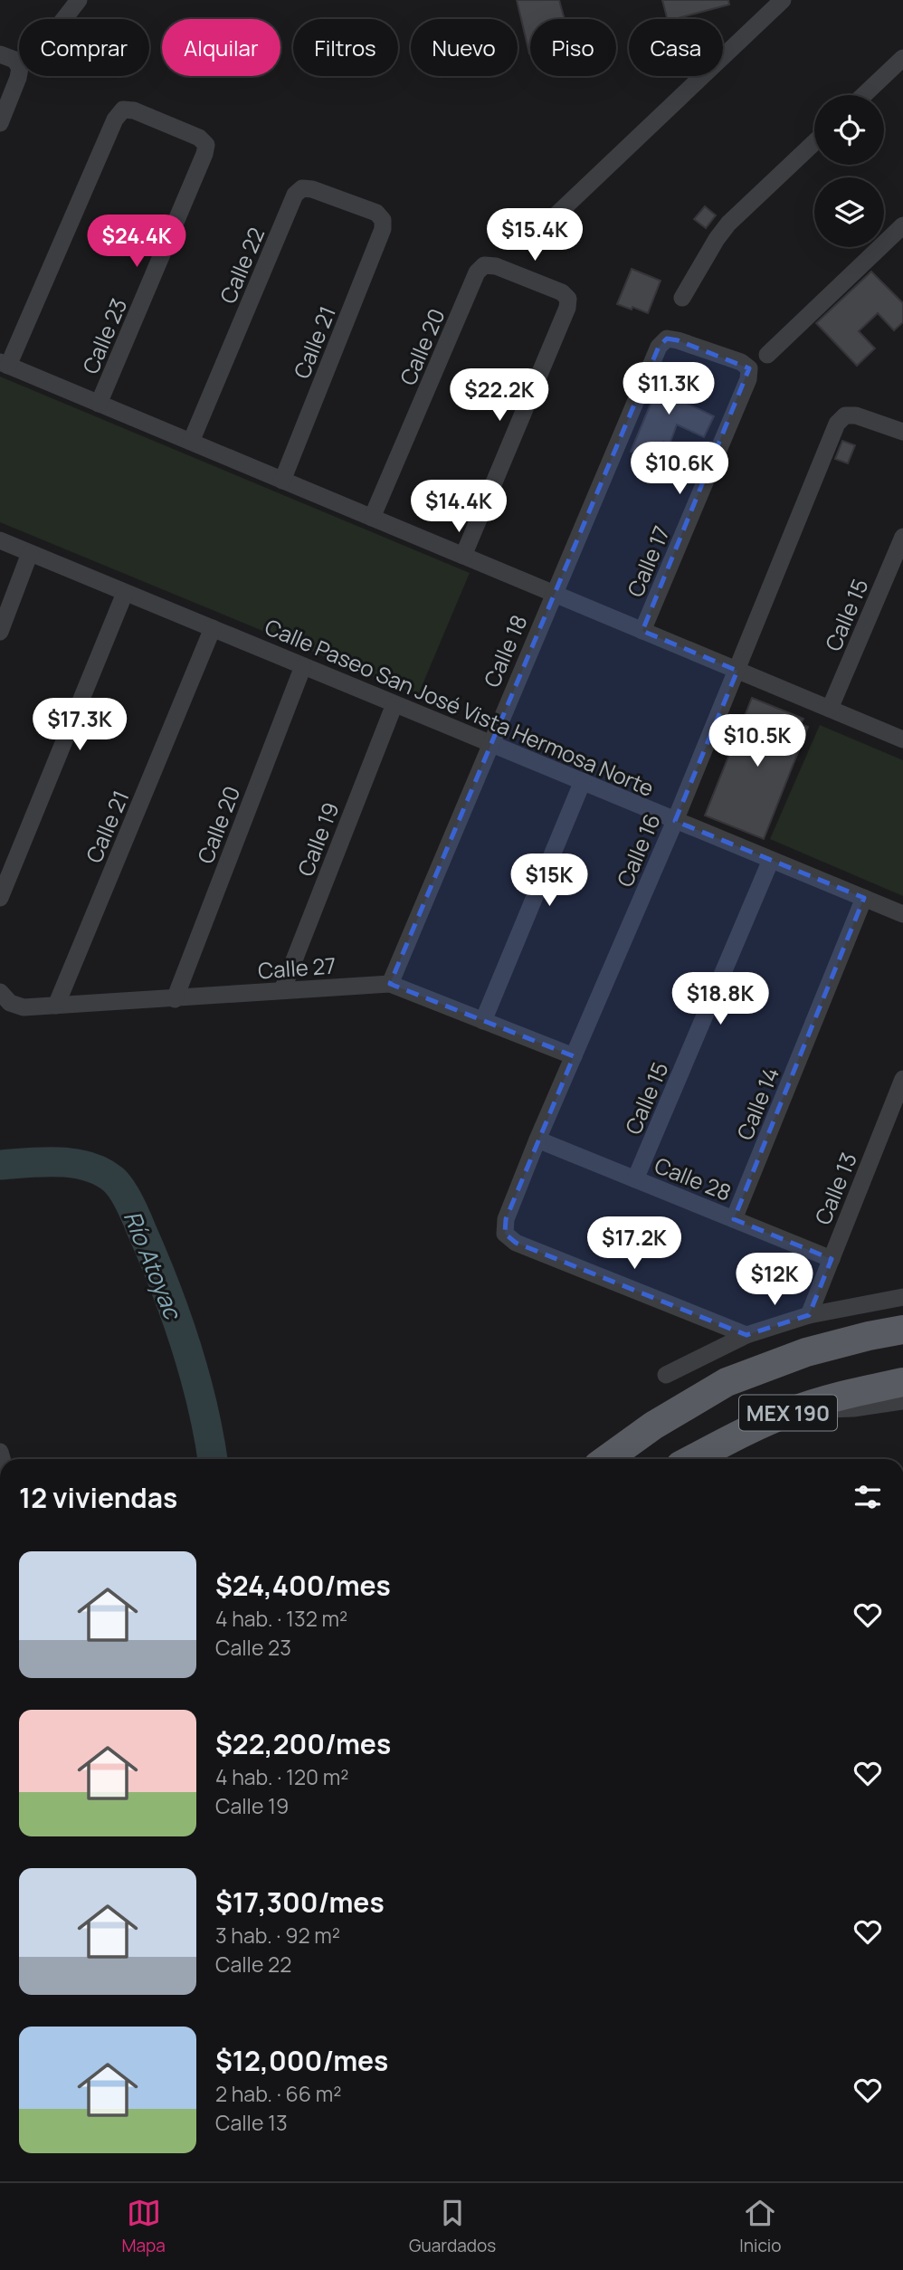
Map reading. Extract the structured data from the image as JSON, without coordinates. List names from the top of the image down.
{
  "streets": {
    "main road": ["MEX 190"],
    "street": [
      "Calle 22",
      "Calle 23",
      "Calle 21",
      "Calle 20",
      "Calle 17",
      "Calle 15",
      "Calle 18",
      "Calle Paseo San José Vista Hermosa Norte",
      "Calle 19",
      "Calle 16",
      "Calle 27",
      "Calle 14",
      "Calle 28",
      "Calle 13"
    ]
  },
  "crossings": [
    ["Calle 22", "Calle 21"],
    ["Calle 21", "Calle Paseo San José Vista Hermosa Norte"],
    ["Calle 21", "Calle 27"],
    ["Calle 20", "Calle Paseo San José Vista Hermosa Norte"],
    ["Calle 20", "Calle 27"],
    ["Calle 17", "Calle 18"],
    ["Calle 15", "Calle Paseo San José Vista Hermosa Norte"],
    ["Calle 15", "Calle 28"],
    ["Calle 18", "Calle Paseo San José Vista Hermosa Norte"],
    ["Calle 18", "Calle 27"],
    ["Calle Paseo San José Vista Hermosa Norte", "Calle 19"],
    ["Calle Paseo San José Vista Hermosa Norte", "Calle 16"],
    ["Calle Paseo San José Vista Hermosa Norte", "Calle 14"],
    ["Calle 19", "Calle 27"],
    ["Calle 16", "Calle 27"],
    ["Calle 16", "Calle 28"],
    ["Calle 14", "Calle 28"],
    ["Calle 28", "Calle 13"]
  ],
  "water": ["Río Atoyac"],
  "page": {
    "chip": [
      "Comprar",
      "Alquilar",
      "Filtros",
      "Nuevo",
      "Piso",
      "Casa"
    ],
    "price": [
      "$15.4K",
      "$24.4K",
      "$11.3K",
      "$22.2K",
      "$10.6K",
      "$14.4K",
      "$17.3K",
      "$10.5K",
      "$15K",
      "$18.8K",
      "$17.2K",
      "$12K"
    ],
    "heading": "12 viviendas",
    "list": [
      {
        "name": "$24,400/mes",
        "note": "4 hab. · 132 m² · Calle 23"
      },
      {
        "name": "$22,200/mes",
        "note": "4 hab. · 120 m² · Calle 19"
      },
      {
        "name": "$17,300/mes",
        "note": "3 hab. · 92 m² · Calle 22"
      },
      {
        "name": "$12,000/mes",
        "note": "2 hab. · 66 m² · Calle 13"
      }
    ],
    "tabs": ["Mapa", "Guardados", "Inicio"]
  }
}
